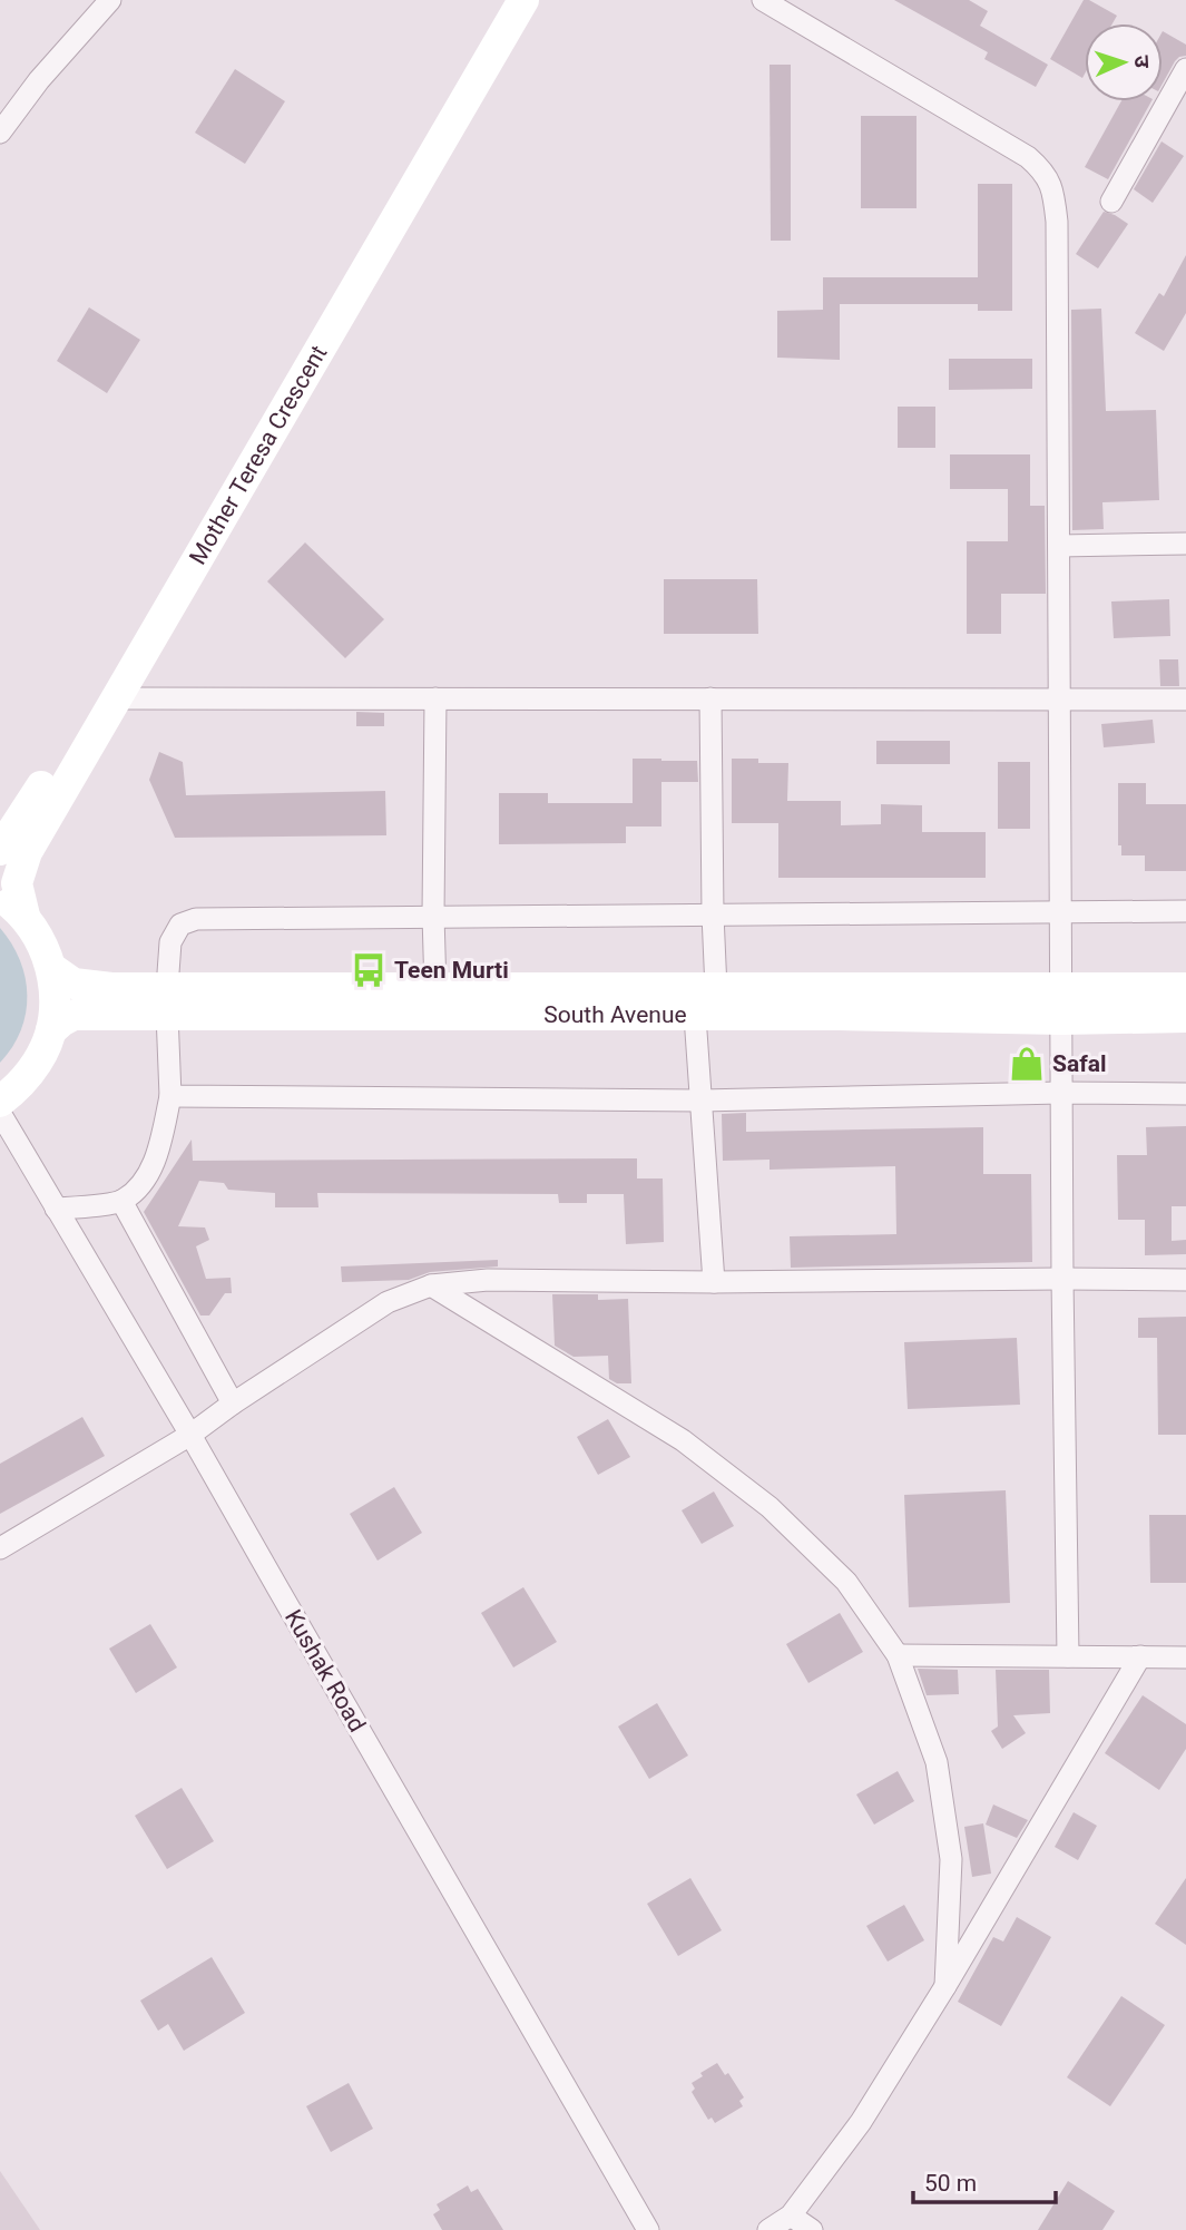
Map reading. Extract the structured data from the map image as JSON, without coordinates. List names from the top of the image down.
{
  "streets": {
    "main road": ["Mother Teresa Crescent", "South Avenue"],
    "street": ["Kushak Road"]
  },
  "places": {
    "bus stop": ["Teen Murti"],
    "shop": ["Safal"]
  },
  "scale_bar": "50 m",
  "north": "right"
}
